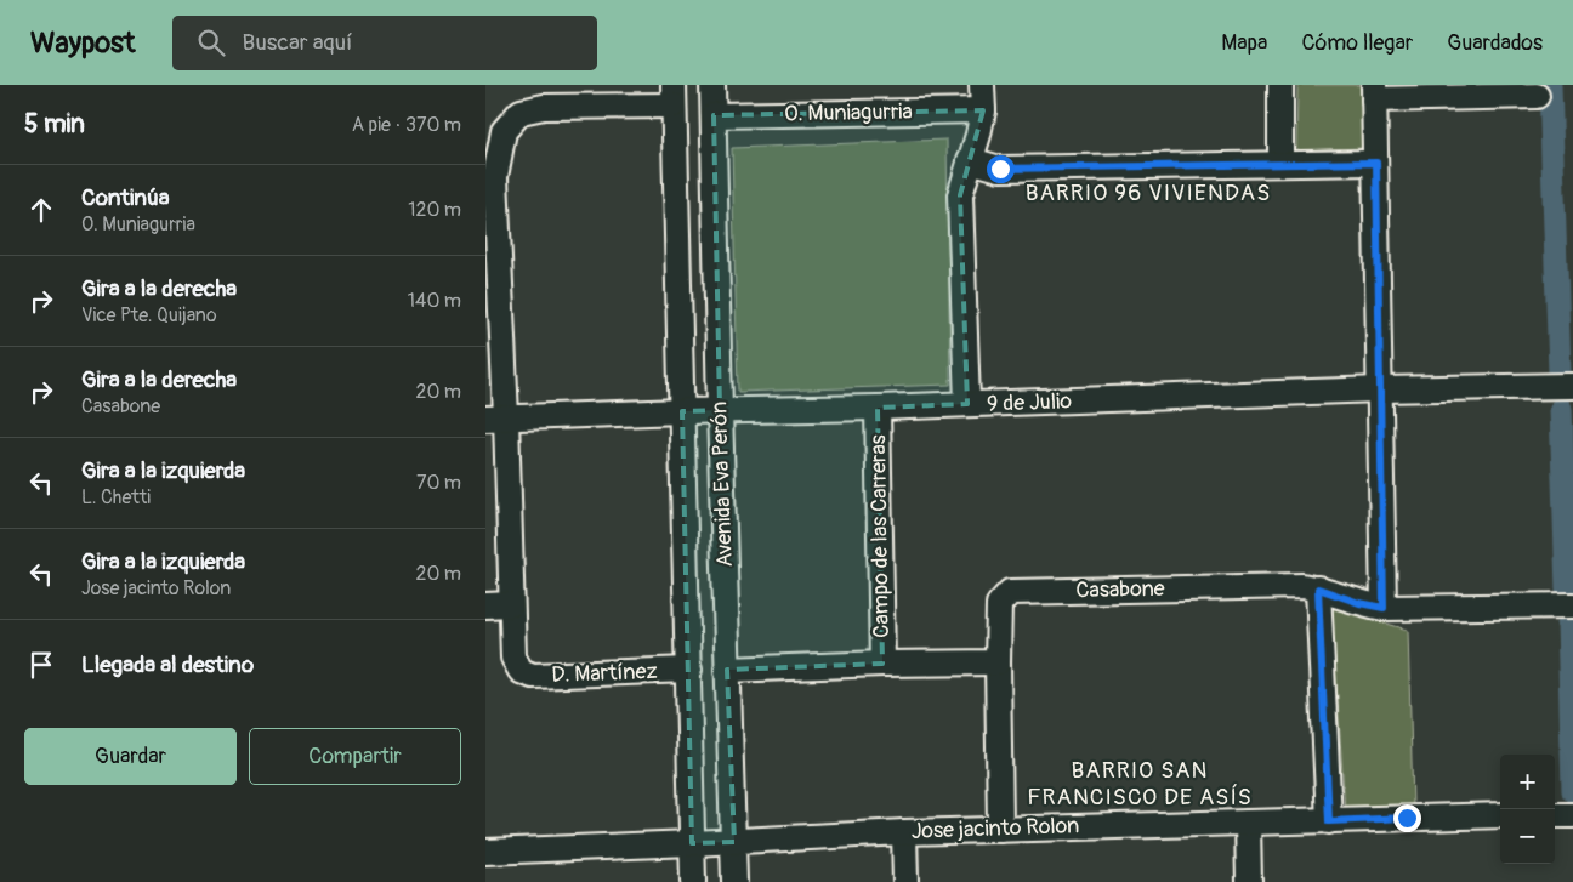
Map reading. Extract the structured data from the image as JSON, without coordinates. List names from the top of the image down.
{
  "streets": {
    "street": [
      "O. Muniagurria",
      "9 de Julio",
      "Avenida Eva Perón",
      "Campo de las Carreras",
      "Casabone",
      "D. Martínez",
      "Jose jacinto Rolon"
    ]
  },
  "crossings": [
    ["O. Muniagurria", "Avenida Eva Perón"],
    ["9 de Julio", "Avenida Eva Perón"],
    ["9 de Julio", "Campo de las Carreras"],
    ["Avenida Eva Perón", "D. Martínez"],
    ["Avenida Eva Perón", "Jose jacinto Rolon"],
    ["Casabone", "Jose jacinto Rolon"]
  ],
  "districts": ["BARRIO 96 VIVIENDAS", "BARRIO SAN FRANCISCO DE ASÍS"],
  "page": {
    "header": "Waypost",
    "search": "Buscar aquí",
    "nav": ["Mapa", "Cómo llegar", "Guardados"],
    "heading": ["5 min", "A pie · 370 m"],
    "list": [
      ["Continúa", "O. Muniagurria", "120 m"],
      ["Gira a la derecha", "Vice Pte. Quijano", "140 m"],
      ["Gira a la derecha", "Casabone", "20 m"],
      ["Gira a la izquierda", "L. Chetti", "70 m"],
      ["Gira a la izquierda", "Jose jacinto Rolon", "20 m"],
      "Llegada al destino"
    ],
    "buttons": ["Guardar", "Compartir"],
    "map_buttons": ["+", "−"]
  }
}
